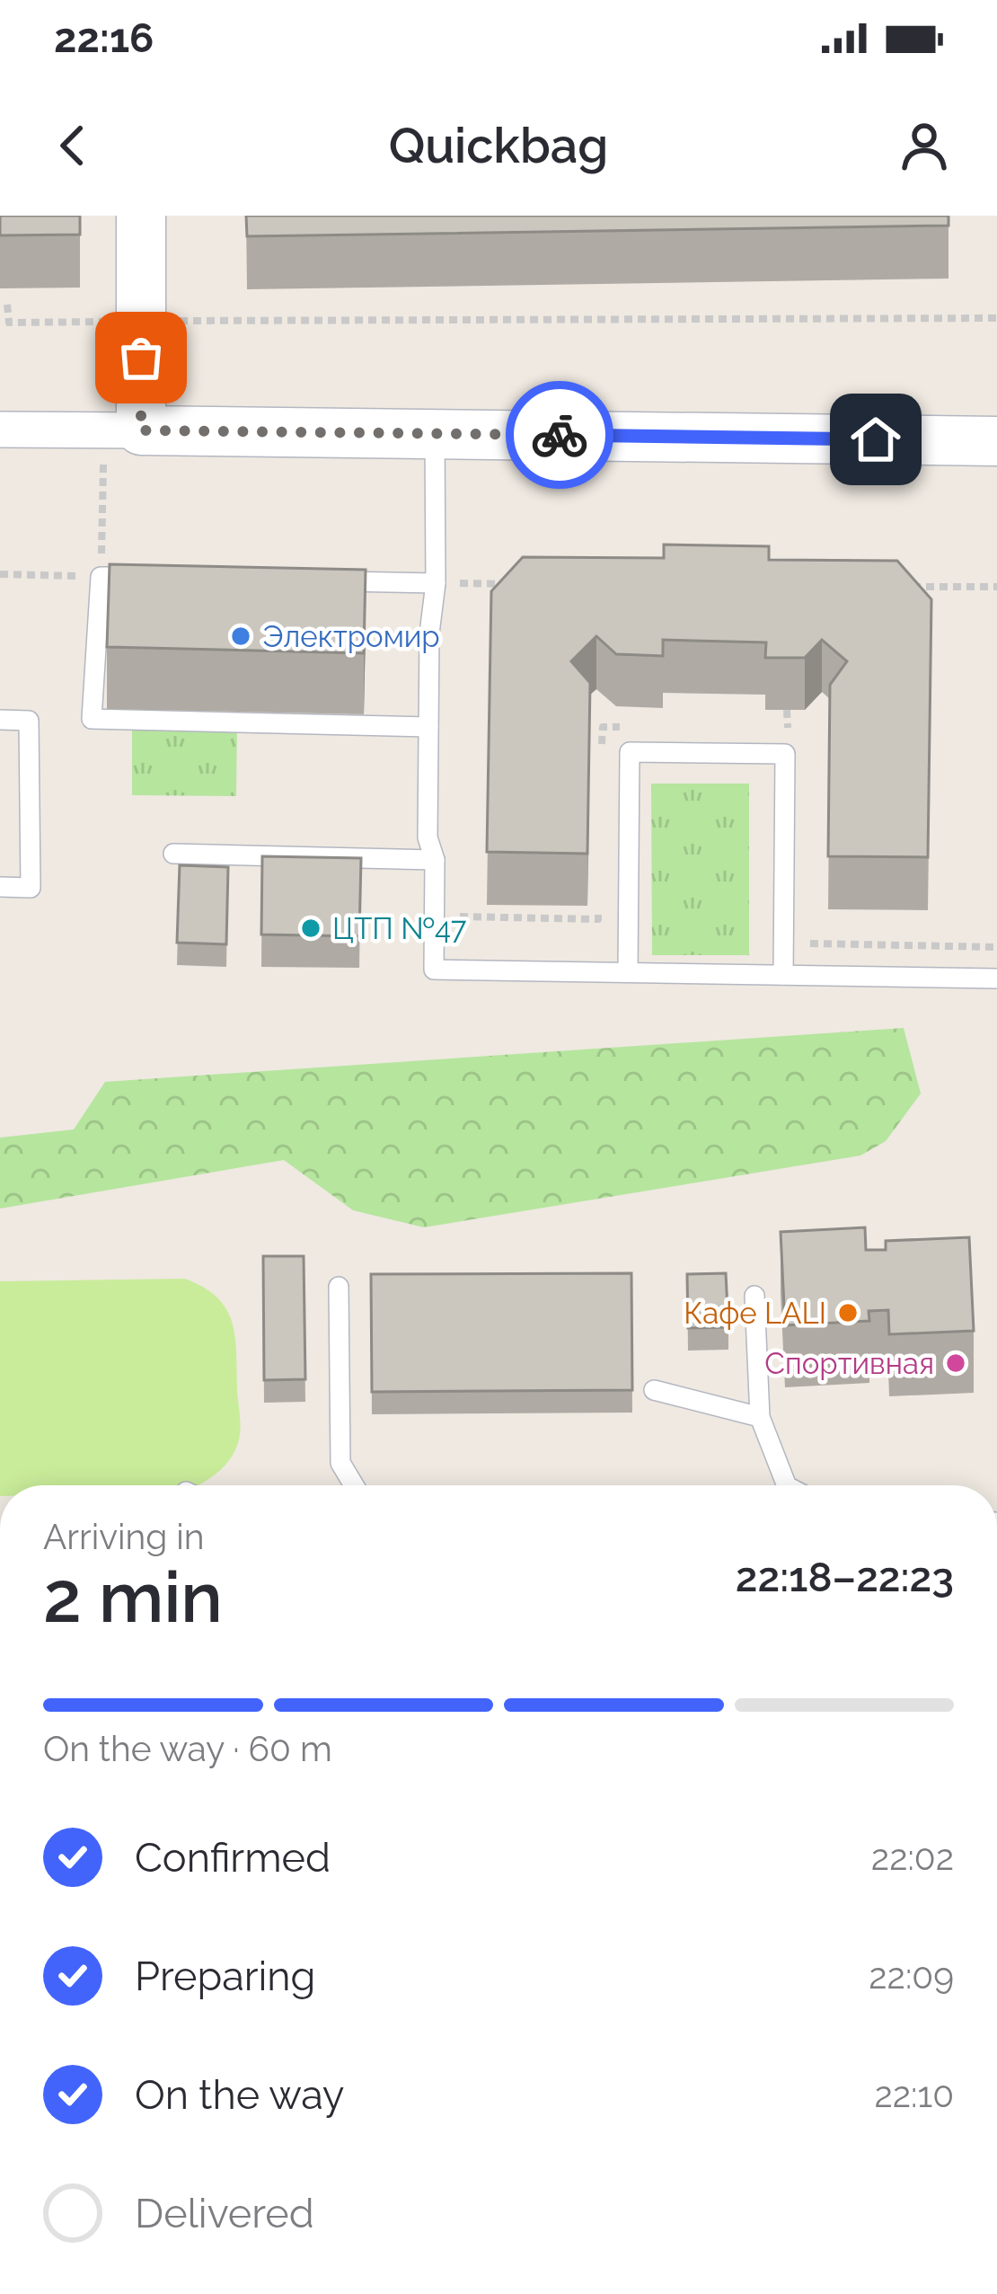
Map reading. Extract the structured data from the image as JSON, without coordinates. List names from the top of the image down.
{
  "places": [
    "Электромир",
    "ЦТП №47",
    "Кафе LALI",
    "Спортивная"
  ],
  "page": {
    "status": "22:16",
    "header": "Quickbag",
    "heading": ["2 min", "Arriving in", "22:18–22:23"],
    "bar": "On the way · 60 m",
    "list": [
      ["Confirmed", "22:02"],
      ["Preparing", "22:09"],
      ["On the way", "22:10"],
      "Delivered"
    ]
  }
}
